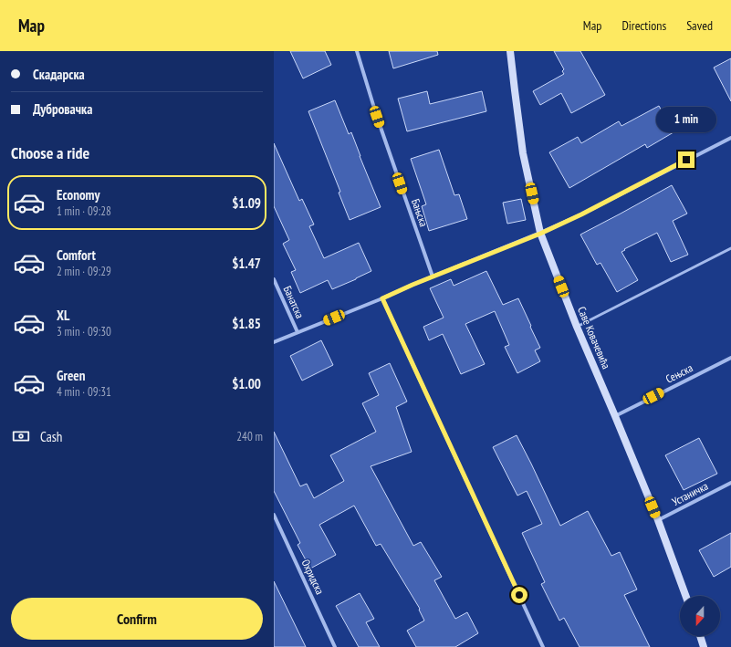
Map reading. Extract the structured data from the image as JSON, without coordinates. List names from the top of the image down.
{
  "streets": {
    "street": [
      "Бањска",
      "Банатска",
      "Саве Ковачевића",
      "Сењска",
      "Устаничка",
      "Охридска"
    ]
  },
  "crossings": [
    ["Саве Ковачевића", "Сењска"],
    ["Саве Ковачевића", "Устаничка"]
  ],
  "north": "bottom",
  "page": {
    "header": "Map",
    "nav": ["Map", "Directions", "Saved"],
    "banner": ["Скадарска", "Дубровачка"],
    "bubble": "1 min",
    "heading": "Choose a ride",
    "list": [
      {
        "name": "Economy",
        "note": "1 min · 09:28",
        "value": "$1.09"
      },
      {
        "name": "Comfort",
        "note": "2 min · 09:29",
        "value": "$1.47"
      },
      {
        "name": "XL",
        "note": "3 min · 09:30",
        "value": "$1.85"
      },
      {
        "name": "Green",
        "note": "4 min · 09:31",
        "value": "$1.00"
      }
    ],
    "pay": ["Cash", "240 m"],
    "buttons": "Confirm"
  }
}
